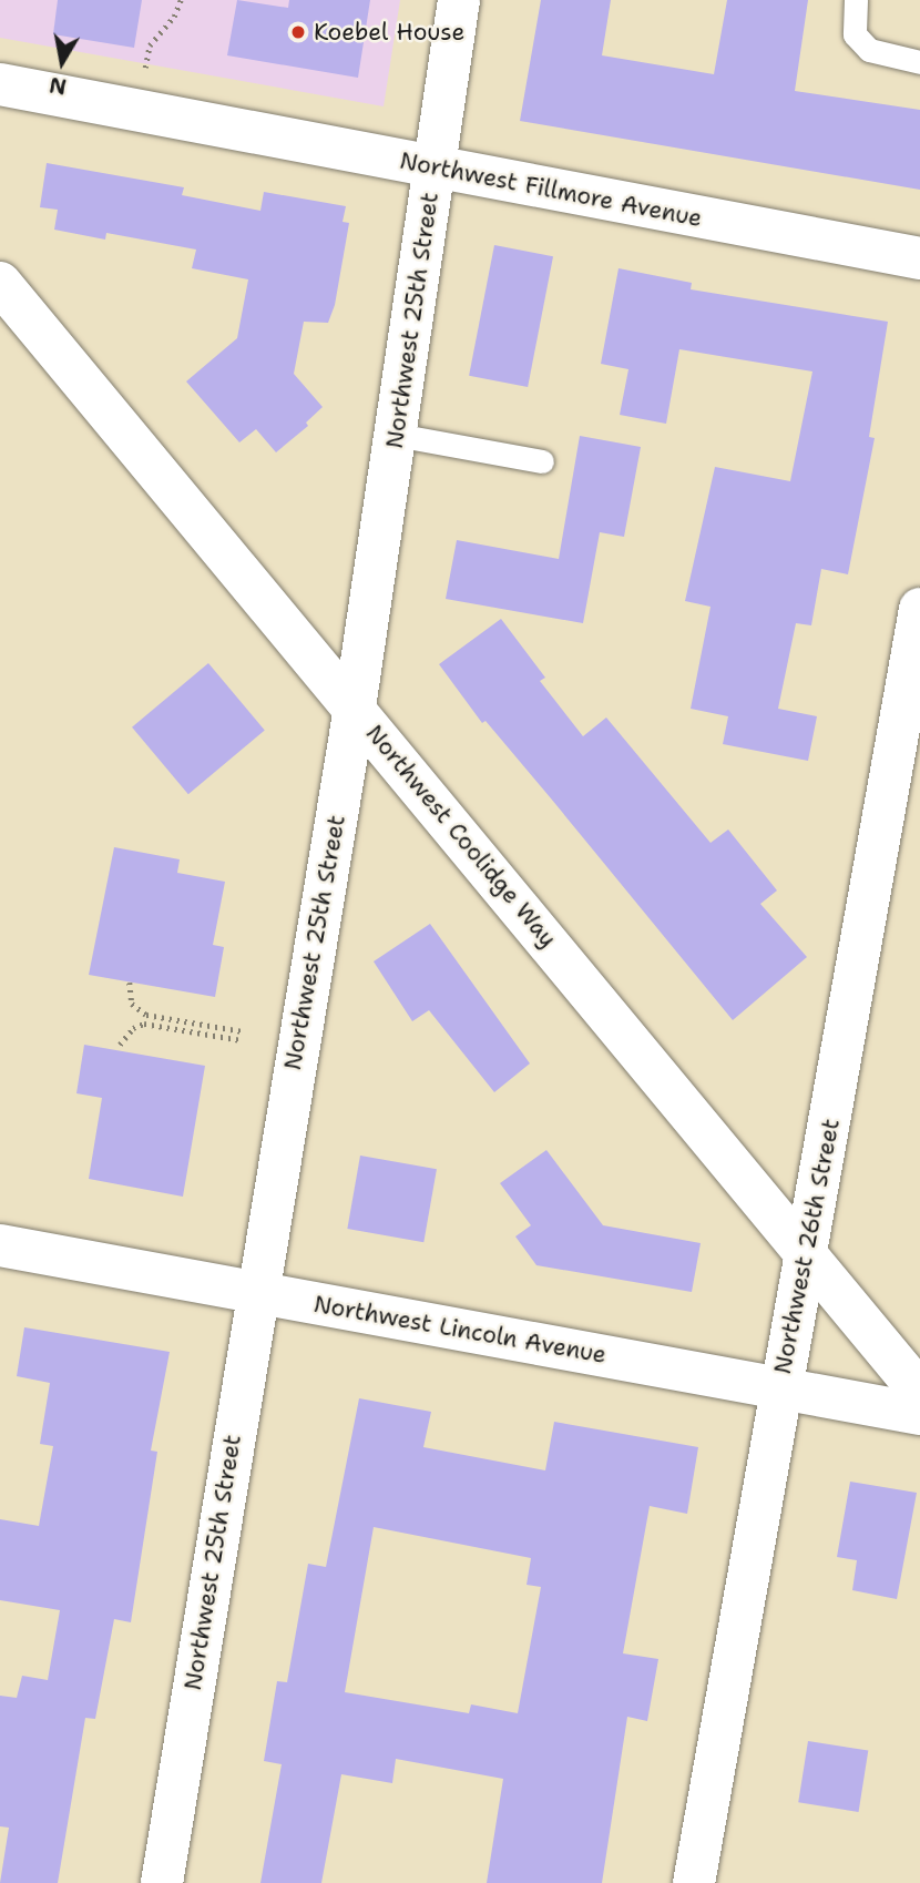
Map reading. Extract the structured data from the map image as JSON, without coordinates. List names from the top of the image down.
{
  "streets": {
    "street": [
      "Northwest Fillmore Avenue",
      "Northwest 25th Street",
      "Northwest Coolidge Way",
      "Northwest 26th Street",
      "Northwest Lincoln Avenue"
    ]
  },
  "crossings": [
    ["Northwest Fillmore Avenue", "Northwest 25th Street"],
    ["Northwest 25th Street", "Northwest Coolidge Way"],
    ["Northwest 25th Street", "Northwest Lincoln Avenue"],
    ["Northwest Coolidge Way", "Northwest 26th Street"],
    ["Northwest 26th Street", "Northwest Lincoln Avenue"]
  ],
  "places": ["Koebel House"],
  "north": "bottom"
}
